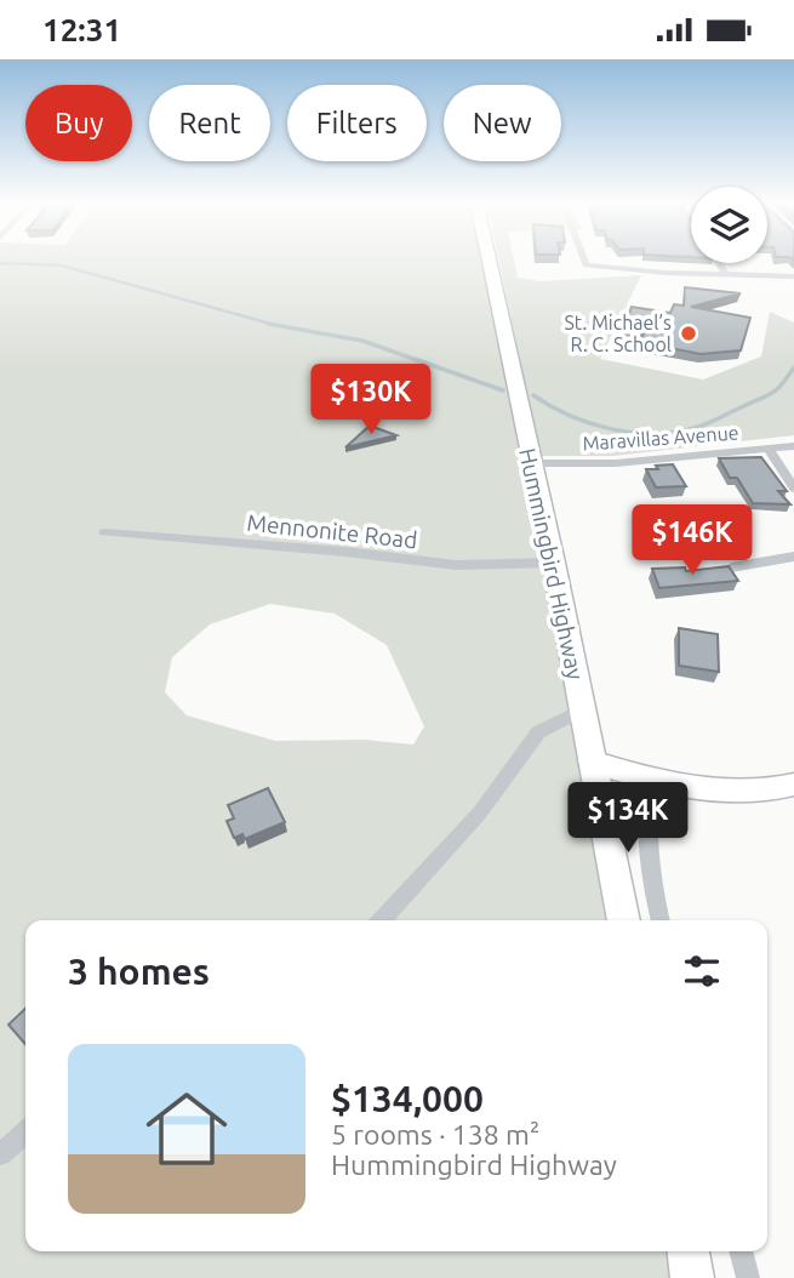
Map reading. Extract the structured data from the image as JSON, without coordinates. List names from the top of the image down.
{
  "streets": {
    "main road": ["Hummingbird Highway"],
    "street": ["Maravillas Avenue", "Mennonite Road"]
  },
  "crossings": [
    ["Maravillas Avenue", "Hummingbird Highway"],
    ["Mennonite Road", "Hummingbird Highway"]
  ],
  "places": ["St. Michael’s R. C. School"],
  "page": {
    "status": "12:31",
    "chip": [
      "Buy",
      "Rent",
      "Filters",
      "New"
    ],
    "price": ["$130K", "$146K", "$134K"],
    "heading": "3 homes",
    "list": [
      {
        "name": "$134,000",
        "note": "5 rooms · 138 m² · Hummingbird Highway"
      }
    ]
  }
}
